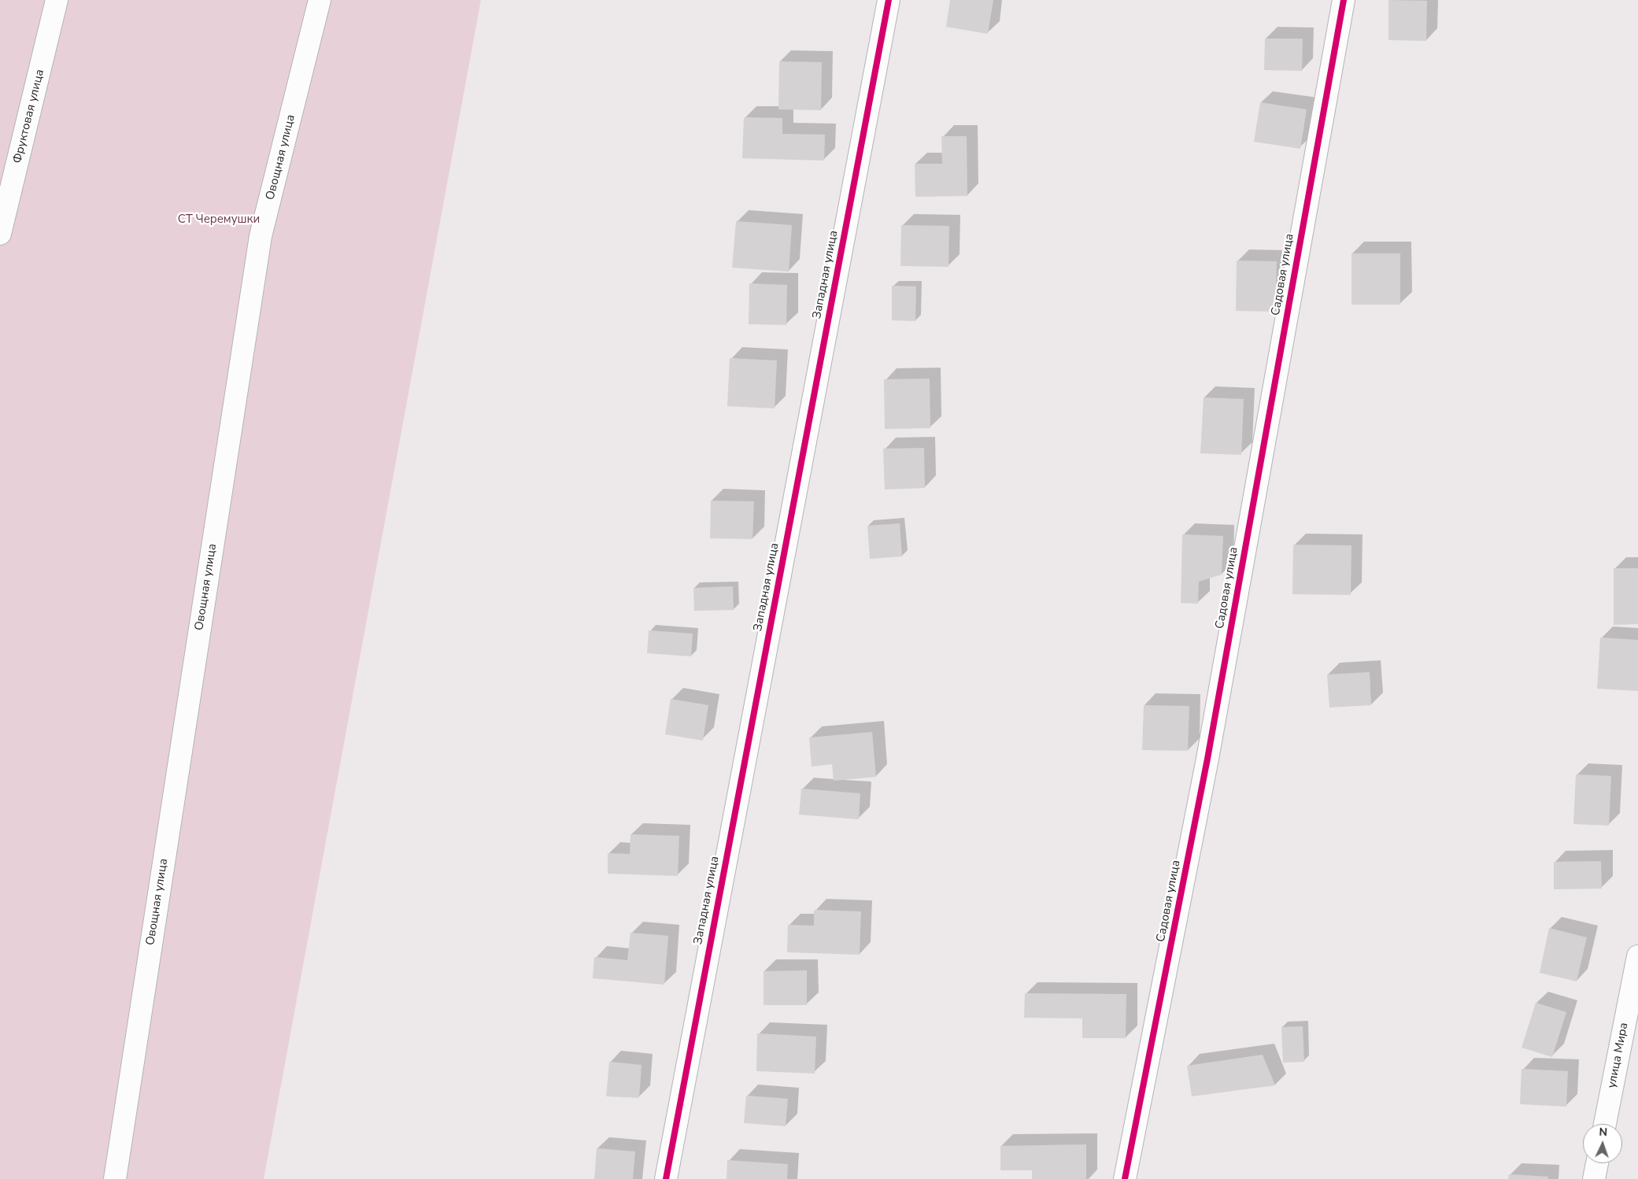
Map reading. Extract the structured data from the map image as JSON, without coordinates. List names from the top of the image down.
{
  "streets": {
    "street": [
      "Фруктовая улица",
      "Овощная улица",
      "Западная улица",
      "Садовая улица",
      "улица Мира"
    ]
  },
  "parks": ["СТ Черемушки"],
  "north": "top"
}
